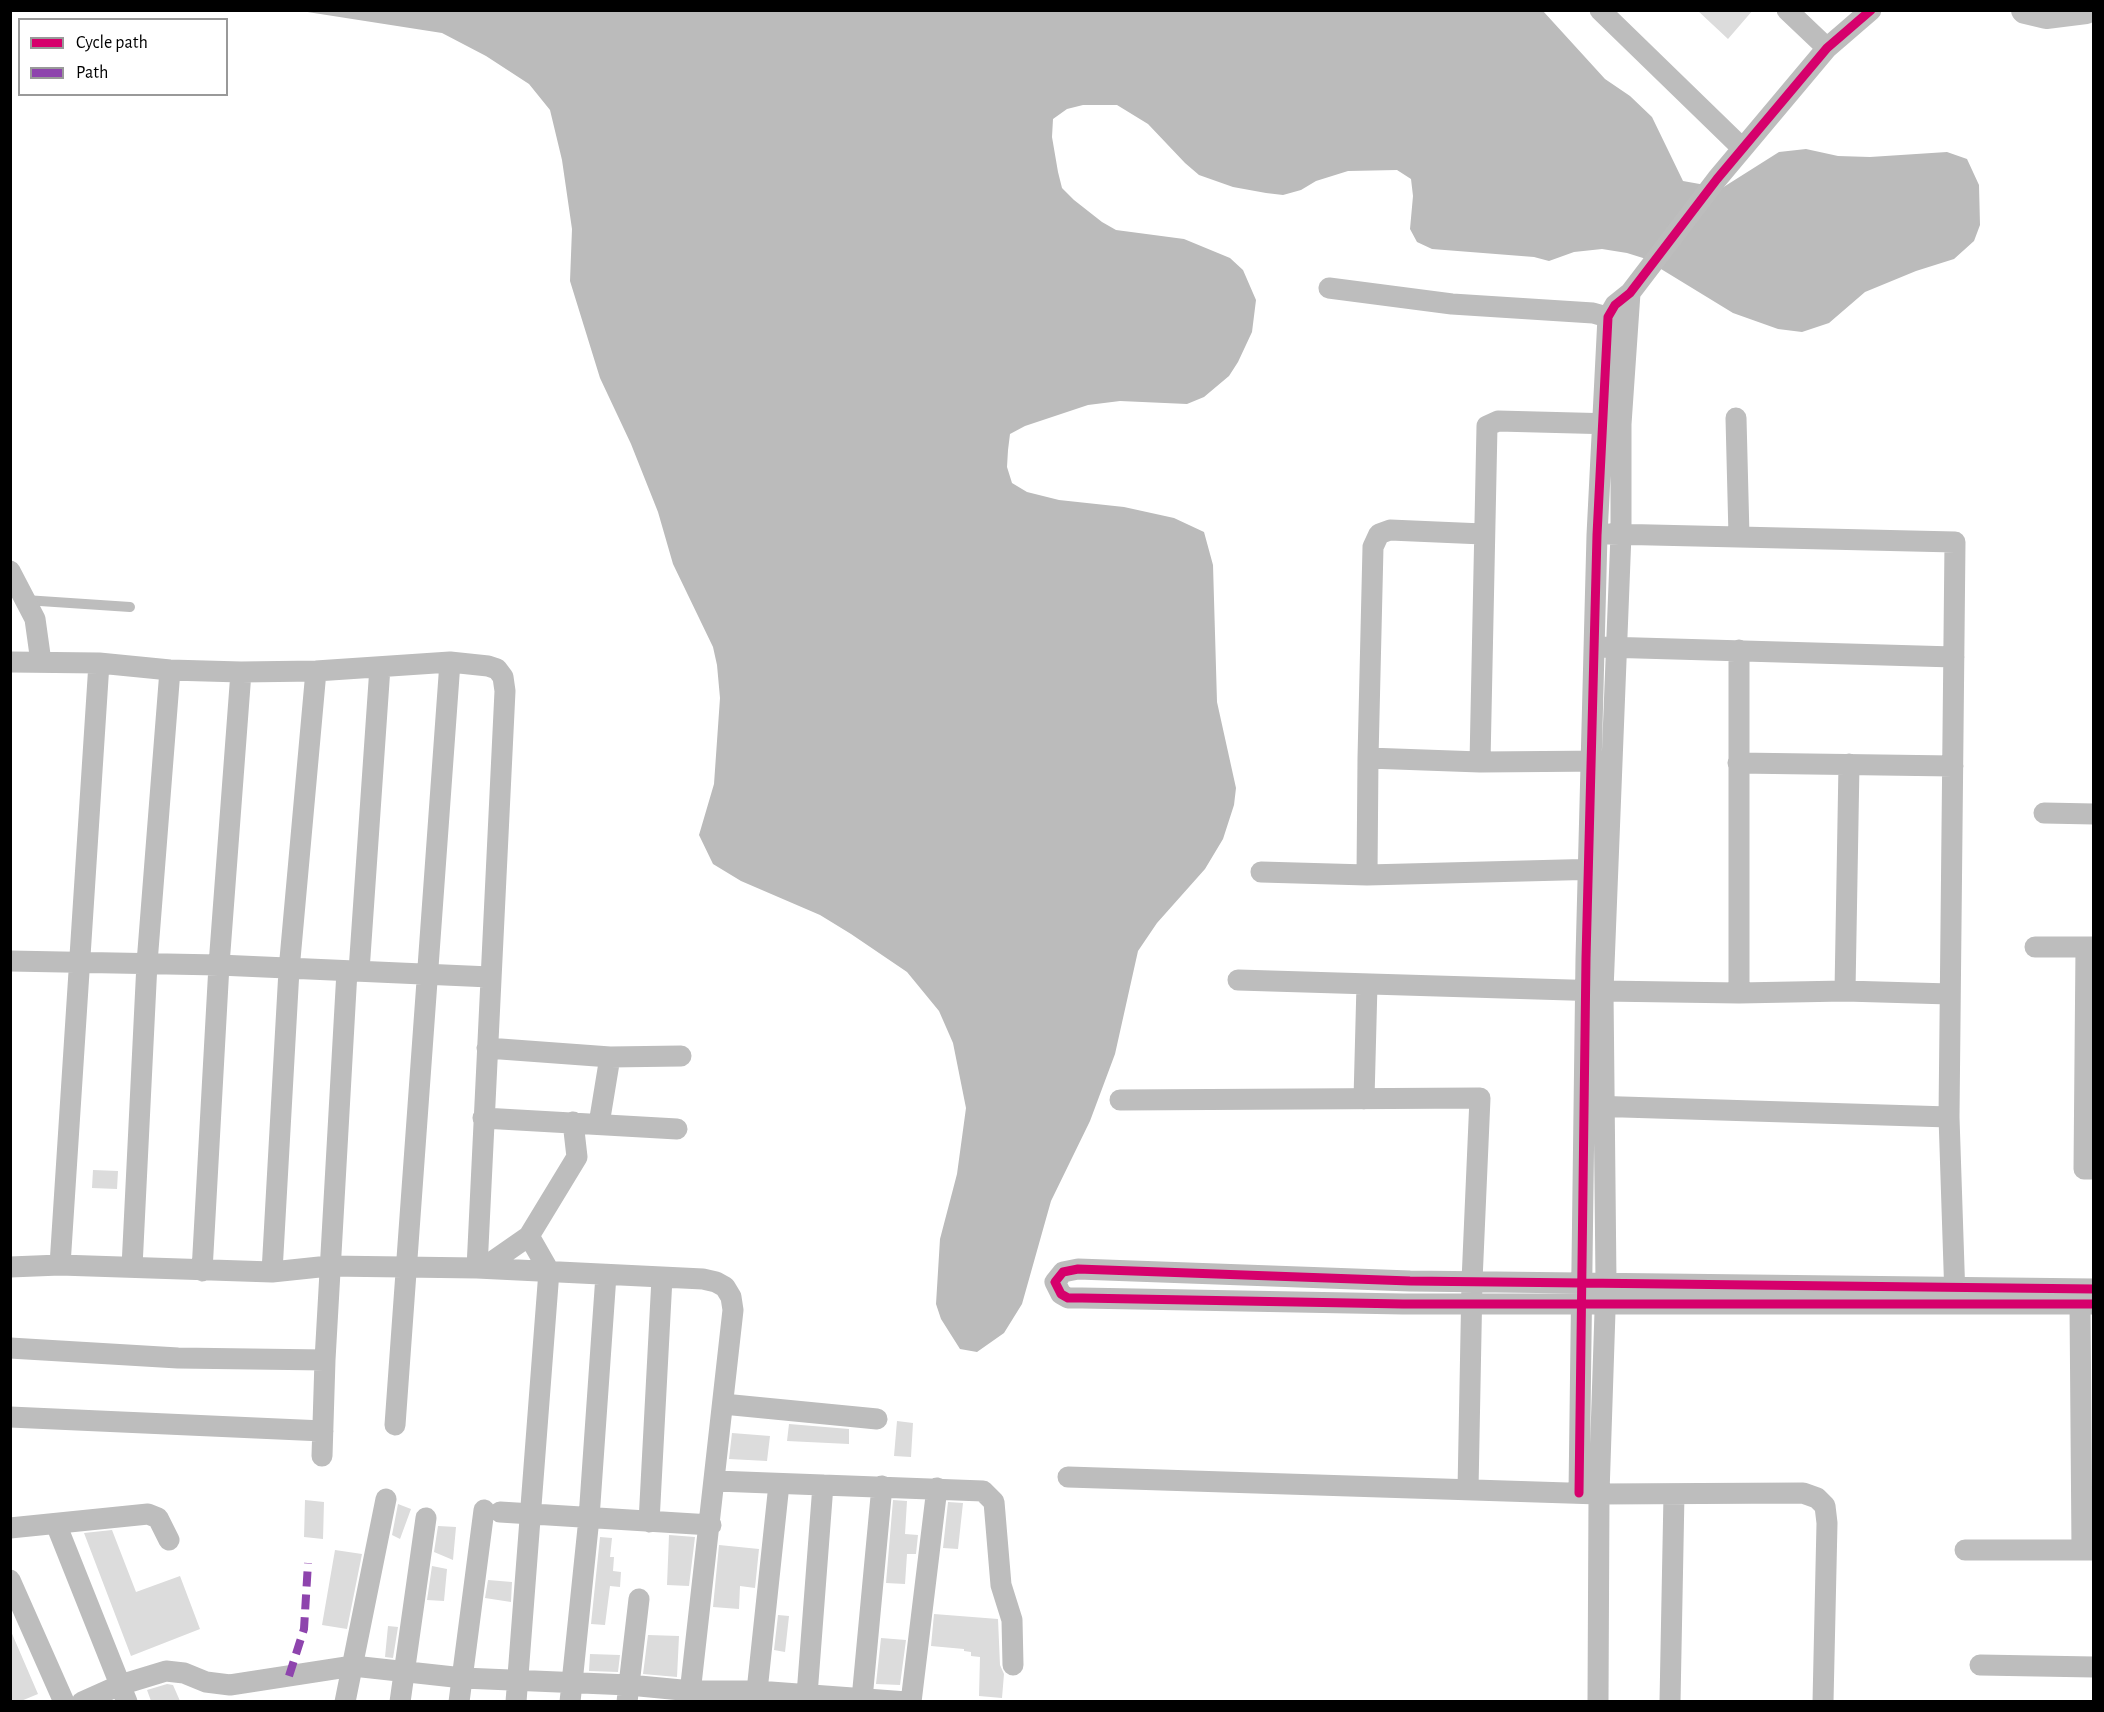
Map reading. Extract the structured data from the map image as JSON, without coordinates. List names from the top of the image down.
{
  "legend": ["Cycle path", "Path"]
}
